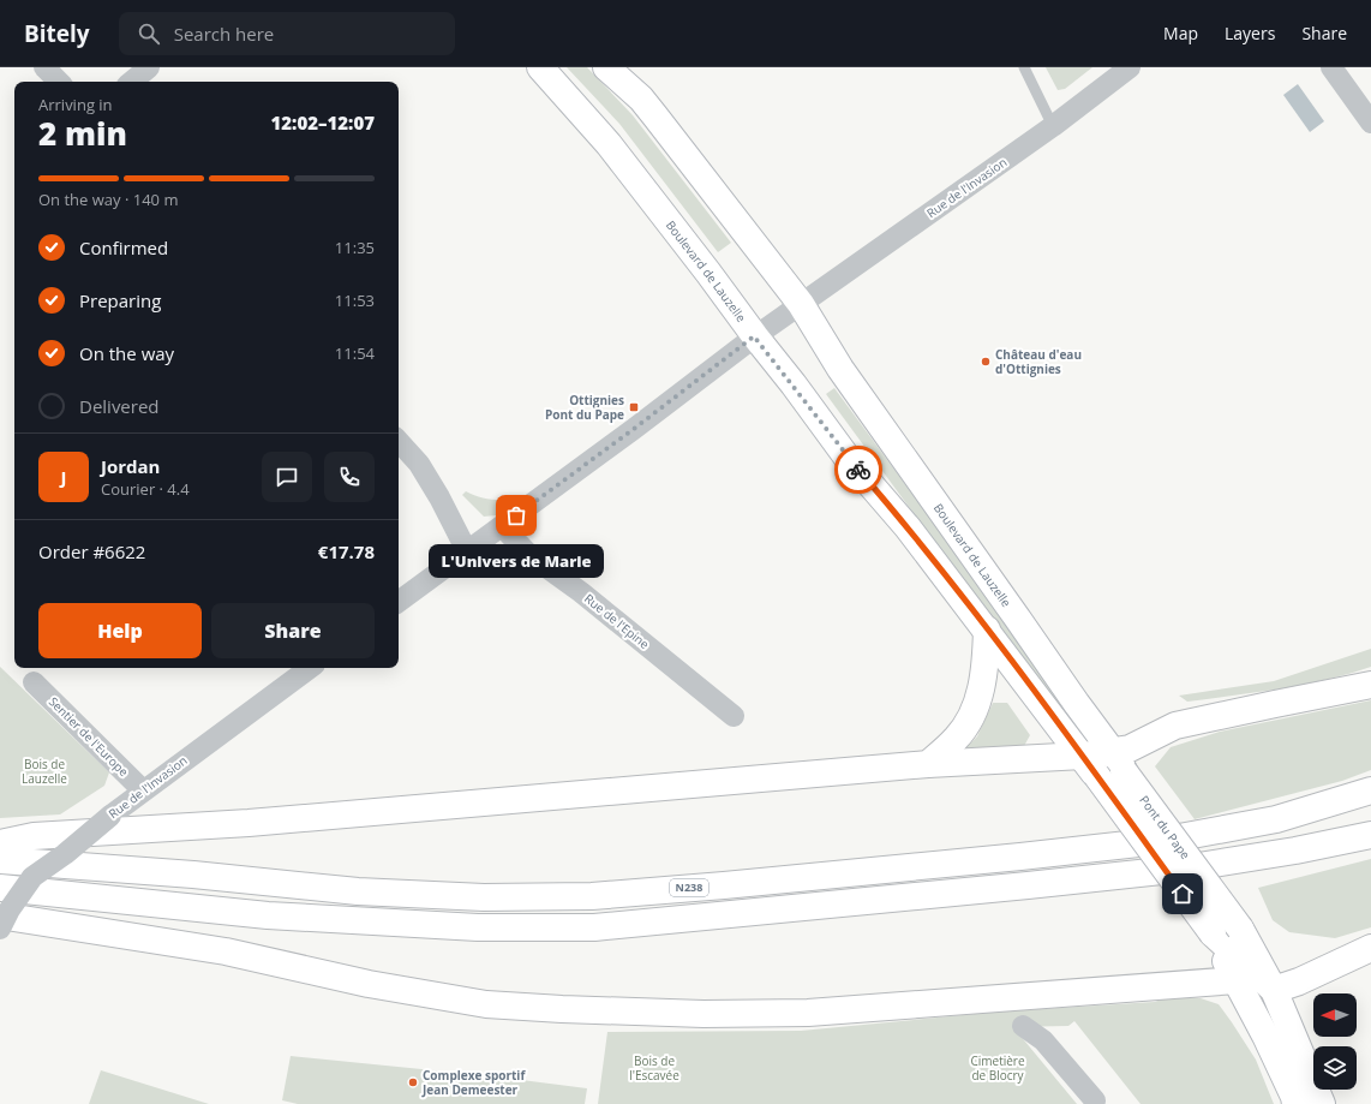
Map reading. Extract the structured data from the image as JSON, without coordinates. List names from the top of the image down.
{
  "streets": {
    "main road": ["Boulevard de Lauzelle", "Pont du Pape", "N238"],
    "street": ["Rue de l'Invasion", "Rue de l'Epine", "Sentier de l'Europe"]
  },
  "crossings": [
    ["Rue de l'Invasion", "Boulevard de Lauzelle"],
    ["Rue de l'Invasion", "Sentier de l'Europe"],
    ["Boulevard de Lauzelle", "Pont du Pape"]
  ],
  "parks": ["Bois de Lauzelle", "Bois de l'Escavée", "Cimetière de Blocry"],
  "places": {
    "other": ["Château d'eau d'Ottignies", "L'Univers de Marie", "Complexe sportif Jean Demeester"],
    "transit": ["Ottignies Pont du Pape"]
  },
  "north": "left",
  "page": {
    "header": "Bitely",
    "search": "Search here",
    "nav": ["Map", "Layers", "Share"],
    "heading": ["2 min", "Arriving in", "12:02–12:07"],
    "panel": [
      "Jordan",
      "Courier · 4.4",
      "Order #6622",
      "€17.78"
    ],
    "bar": "On the way · 140 m",
    "list": [
      ["Confirmed", "11:35"],
      ["Preparing", "11:53"],
      ["On the way", "11:54"],
      "Delivered"
    ],
    "round": "J",
    "bubble": "L'Univers de Marie",
    "buttons": ["Help", "Share"]
  }
}
